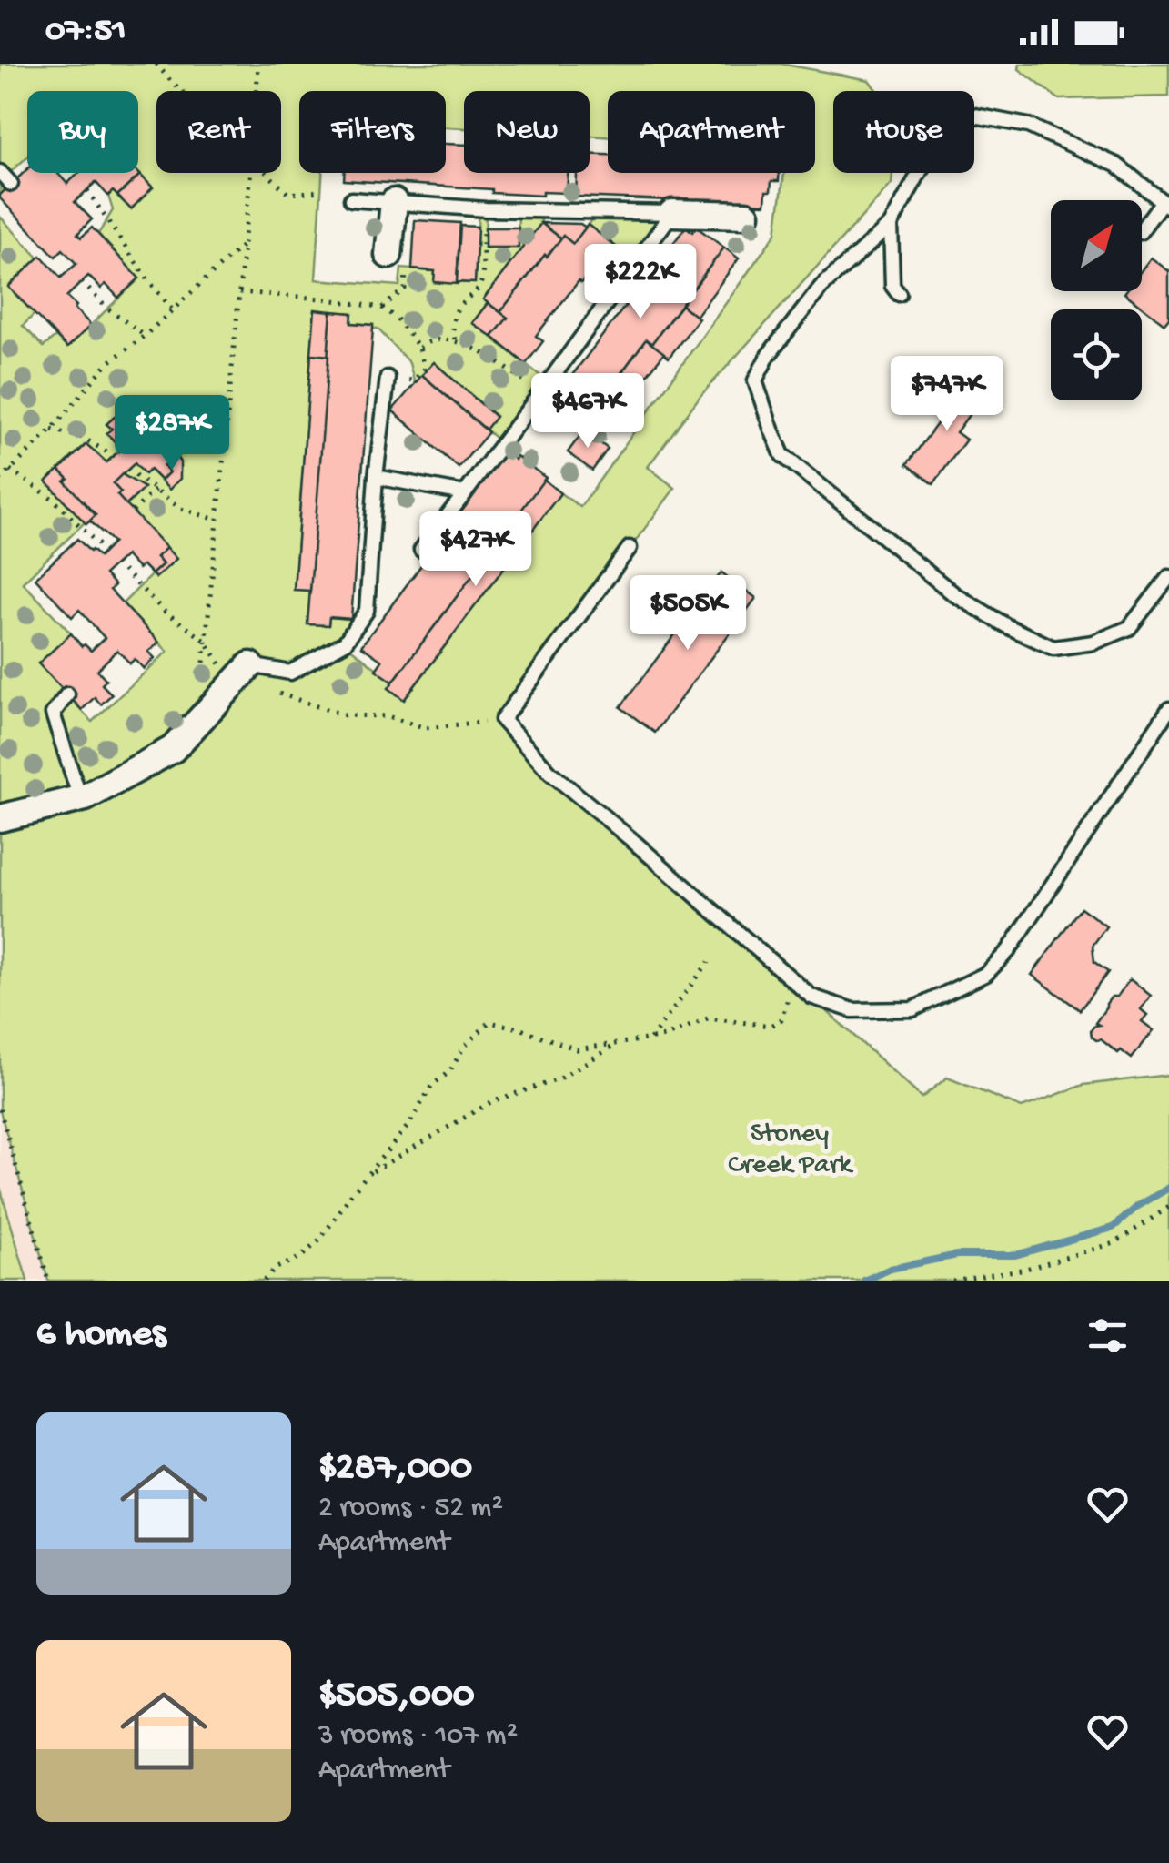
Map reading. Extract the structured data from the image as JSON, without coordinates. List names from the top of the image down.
{
  "parks": ["Stoney Creek Park"],
  "north": "top right",
  "page": {
    "status": "07:51",
    "chip": [
      "Buy",
      "Rent",
      "Filters",
      "New",
      "Apartment",
      "House"
    ],
    "price": [
      "$222K",
      "$747K",
      "$467K",
      "$287K",
      "$427K",
      "$505K"
    ],
    "heading": "6 homes",
    "list": [
      {
        "name": "$287,000",
        "note": "2 rooms · 52 m² · Apartment"
      },
      {
        "name": "$505,000",
        "note": "3 rooms · 107 m² · Apartment"
      }
    ]
  }
}
